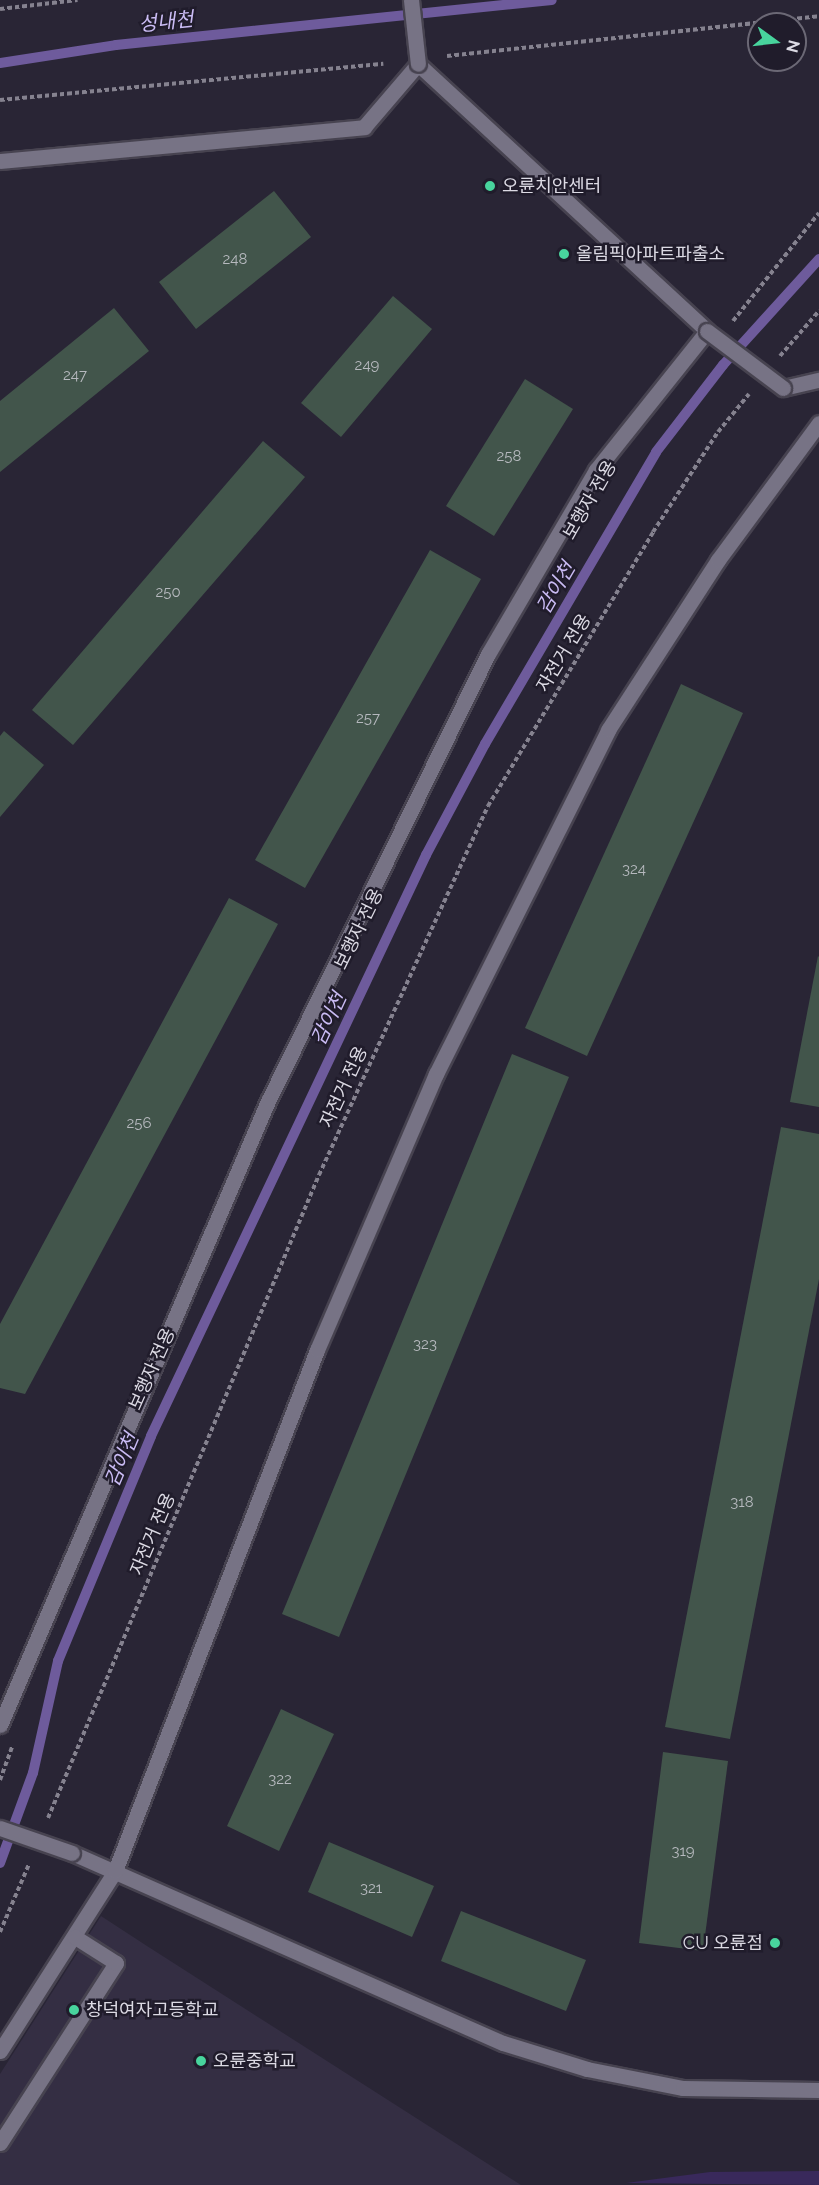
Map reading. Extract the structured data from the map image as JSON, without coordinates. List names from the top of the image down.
{
  "streets": {
    "path": ["자전거 전용"]
  },
  "water": ["성내천", "감이천"],
  "places": [
    "오륜치안센터",
    "올림픽아파트파출소",
    "CU 오륜점",
    "창덕여자고등학교",
    "오륜중학교"
  ],
  "house_numbers": [
    "248",
    "249",
    "247",
    "258",
    "250",
    "257",
    "324",
    "256",
    "323",
    "318",
    "322",
    "319",
    "321"
  ],
  "north": "right"
}
